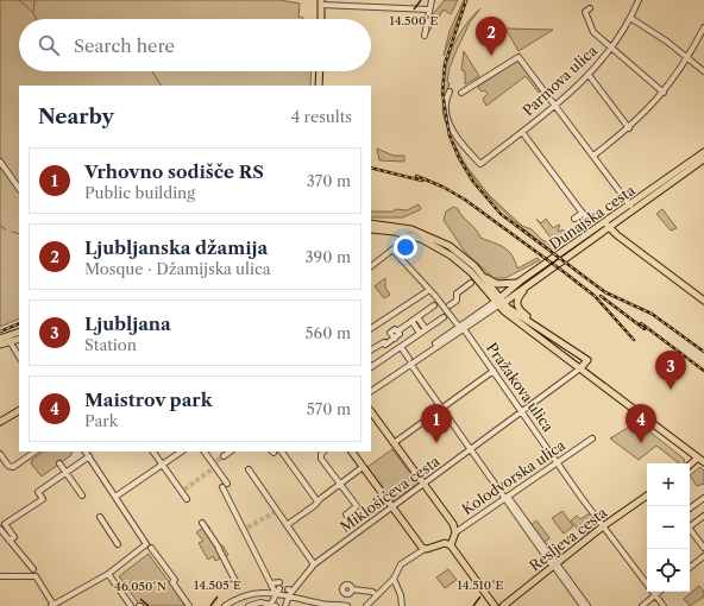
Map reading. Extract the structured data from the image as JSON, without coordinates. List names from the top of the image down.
{
  "streets": {
    "main road": ["Dunajska cesta", "Kolodvorska ulica", "Resljeva cesta"],
    "street": ["Parmova ulica", "Pražakova ulica", "Miklošičeva cesta"]
  },
  "crossings": [
    ["Pražakova ulica", "Kolodvorska ulica"],
    ["Pražakova ulica", "Miklošičeva cesta"],
    ["Pražakova ulica", "Resljeva cesta"]
  ],
  "page": {
    "pins": [
      "2",
      "3",
      "1",
      "4"
    ],
    "search": "Search here",
    "heading": ["Nearby", "4 results"],
    "list": [
      {
        "mark": "1",
        "name": "Vrhovno sodišče RS",
        "note": "Public building",
        "value": "370 m"
      },
      {
        "mark": "2",
        "name": "Ljubljanska džamija",
        "note": "Mosque · Džamijska ulica",
        "value": "390 m"
      },
      {
        "mark": "3",
        "name": "Ljubljana",
        "note": "Station",
        "value": "560 m"
      },
      {
        "mark": "4",
        "name": "Maistrov park",
        "note": "Park",
        "value": "570 m"
      }
    ],
    "map_buttons": ["+", "−"]
  },
  "coordinates": [
    "14.500°E",
    "14.505°E",
    "14.510°E",
    "46.050°N"
  ]
}
